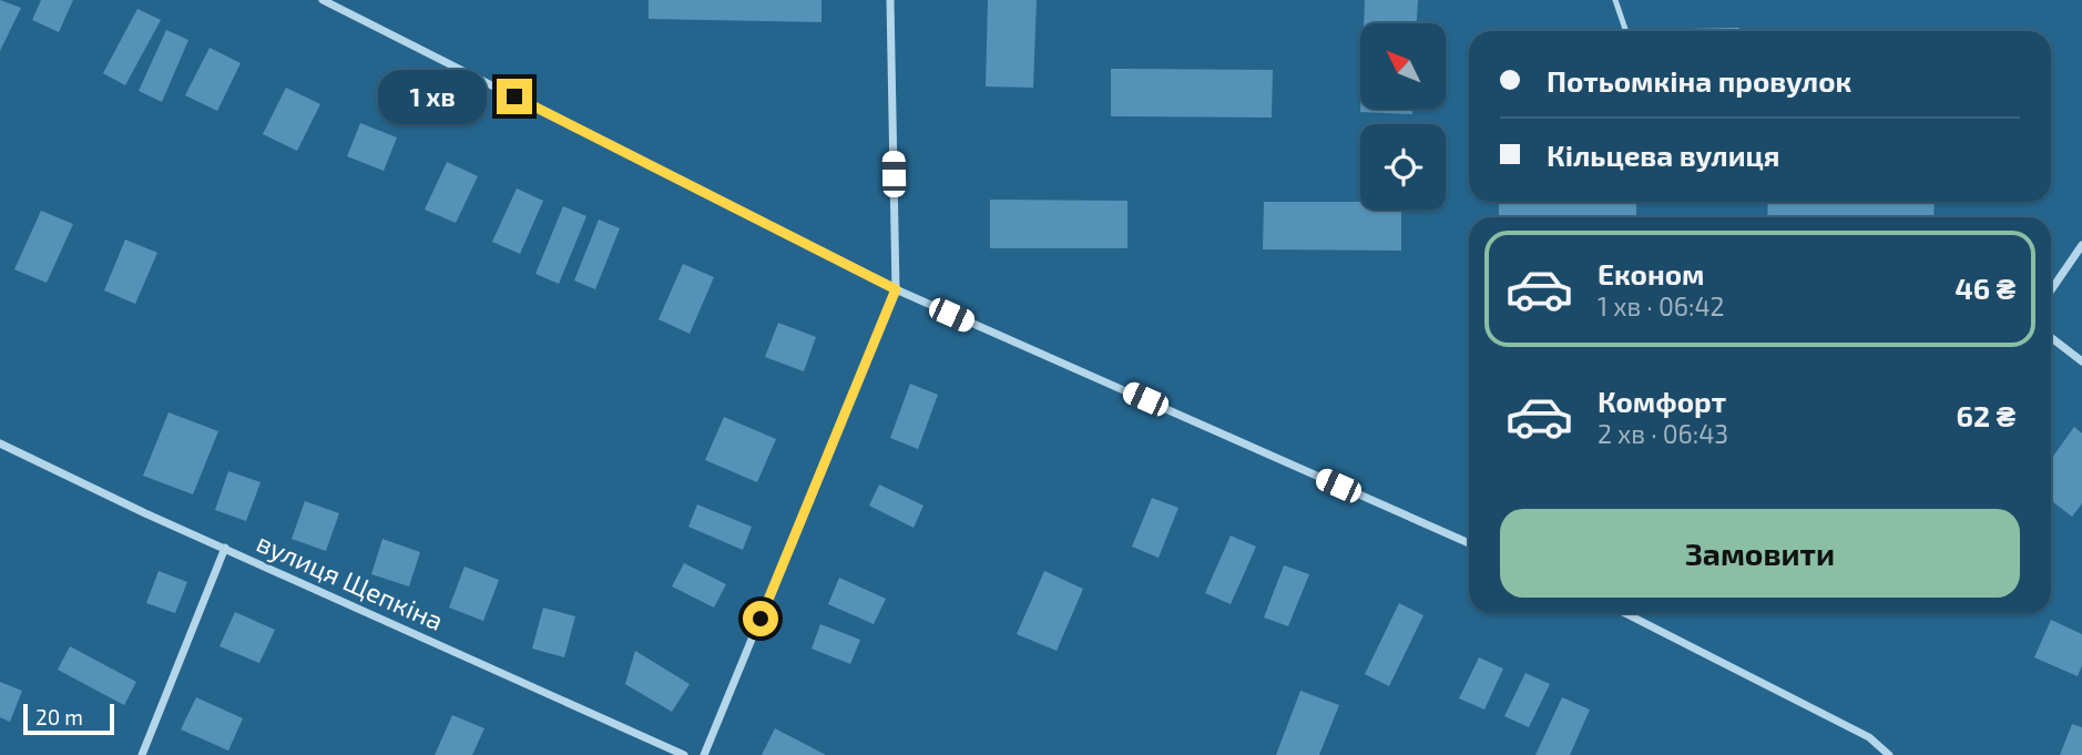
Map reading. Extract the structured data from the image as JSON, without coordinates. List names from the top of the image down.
{
  "streets": {
    "street": ["вулиця Щепкіна"]
  },
  "scale_bar": "20 m",
  "north": "top left",
  "page": {
    "banner": ["Потьомкіна провулок", "Кільцева вулиця"],
    "bubble": "1 хв",
    "list": [
      {
        "name": "Економ",
        "note": "1 хв · 06:42",
        "value": "46 ₴"
      },
      {
        "name": "Комфорт",
        "note": "2 хв · 06:43",
        "value": "62 ₴"
      }
    ],
    "buttons": "Замовити",
    "scale": "20 m"
  }
}
